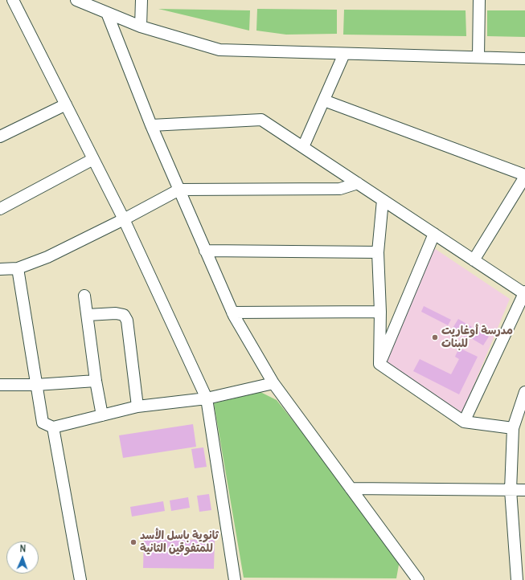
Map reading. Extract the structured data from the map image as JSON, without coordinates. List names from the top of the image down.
{
  "places": ["مدرسة أوغاريت للبنات", "ثانوية باسل الأسد للمتفوقين الثانية"],
  "north": "top"
}
